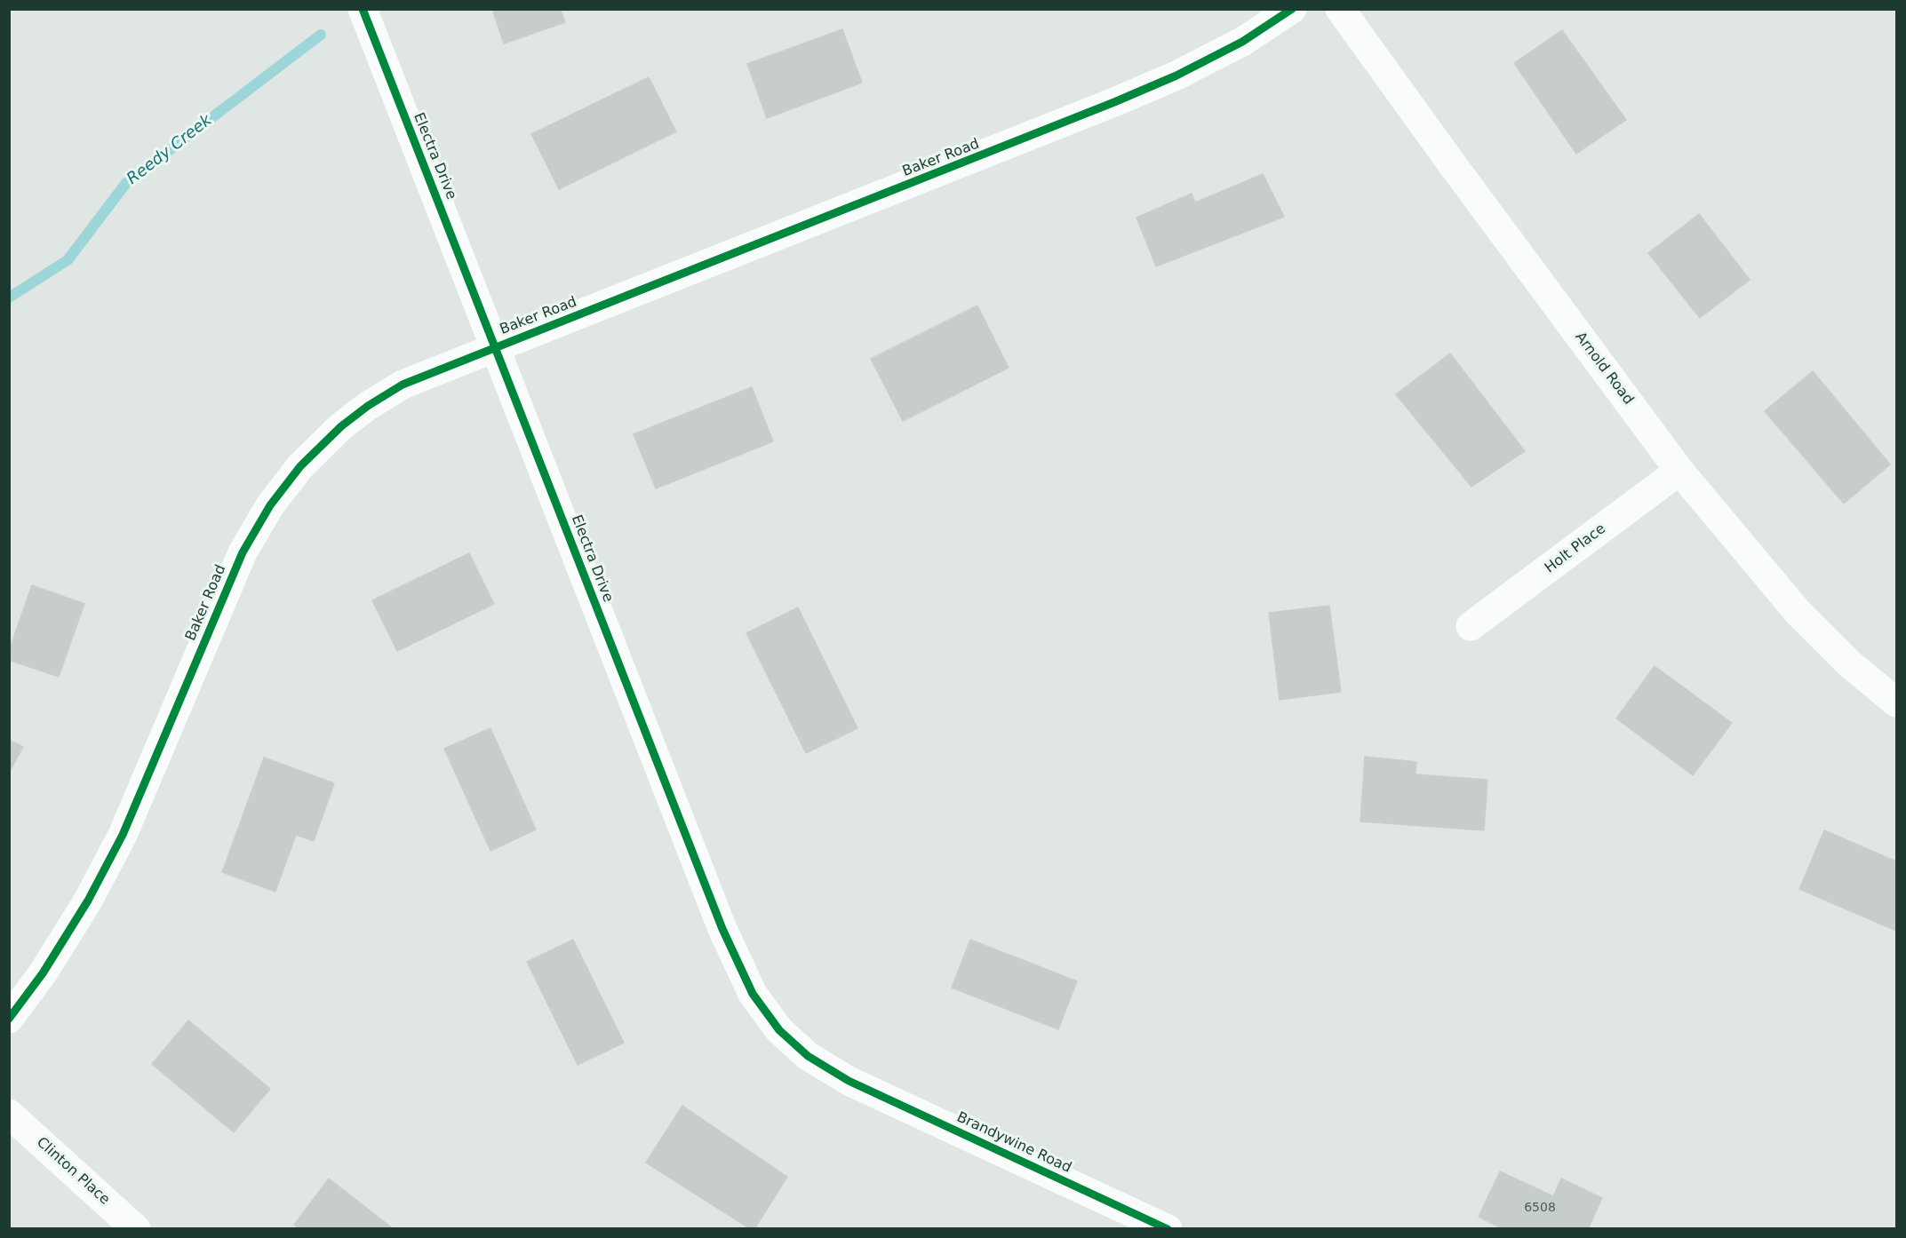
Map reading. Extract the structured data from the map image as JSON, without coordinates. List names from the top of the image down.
{
  "streets": {
    "street": [
      "Electra Drive",
      "Baker Road",
      "Arnold Road",
      "Holt Place",
      "Brandywine Road",
      "Clinton Place"
    ]
  },
  "crossings": [
    ["Electra Drive", "Baker Road"],
    ["Electra Drive", "Brandywine Road"],
    ["Arnold Road", "Holt Place"]
  ],
  "water": ["Reedy Creek"],
  "house_numbers": ["6508"]
}
